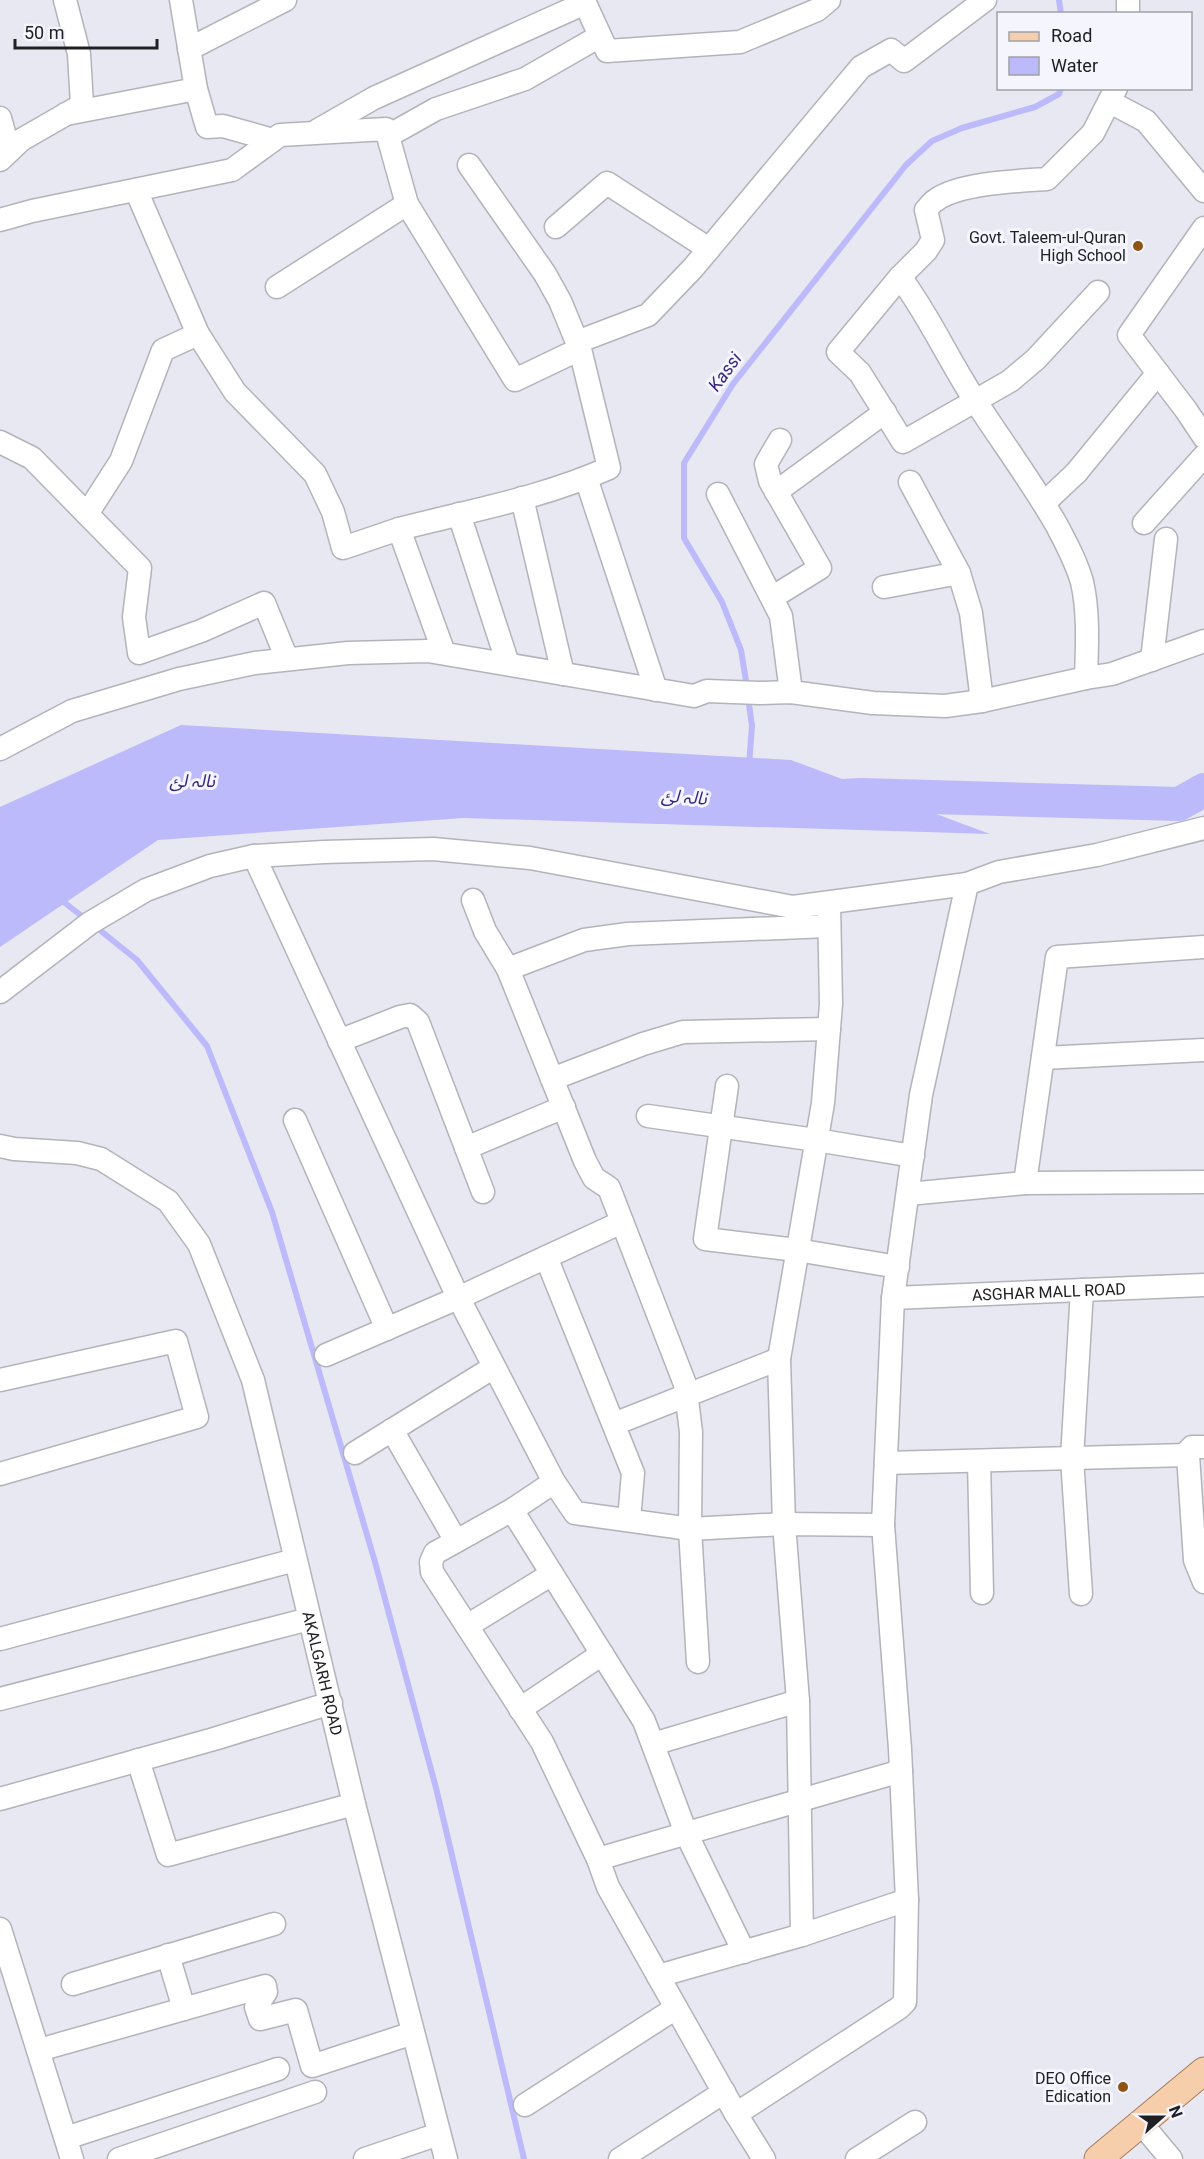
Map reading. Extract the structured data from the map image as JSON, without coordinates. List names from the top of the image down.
{
  "streets": {
    "street": ["ASGHAR MALL ROAD", "AKALGARH ROAD"]
  },
  "water": ["Kassi", "نالہ لئ"],
  "places": ["Govt. Taleem-ul-Quran High School", "DEO Office Edication"],
  "legend": ["Road", "Water"],
  "scale_bar": "50 m",
  "north": "right"
}
